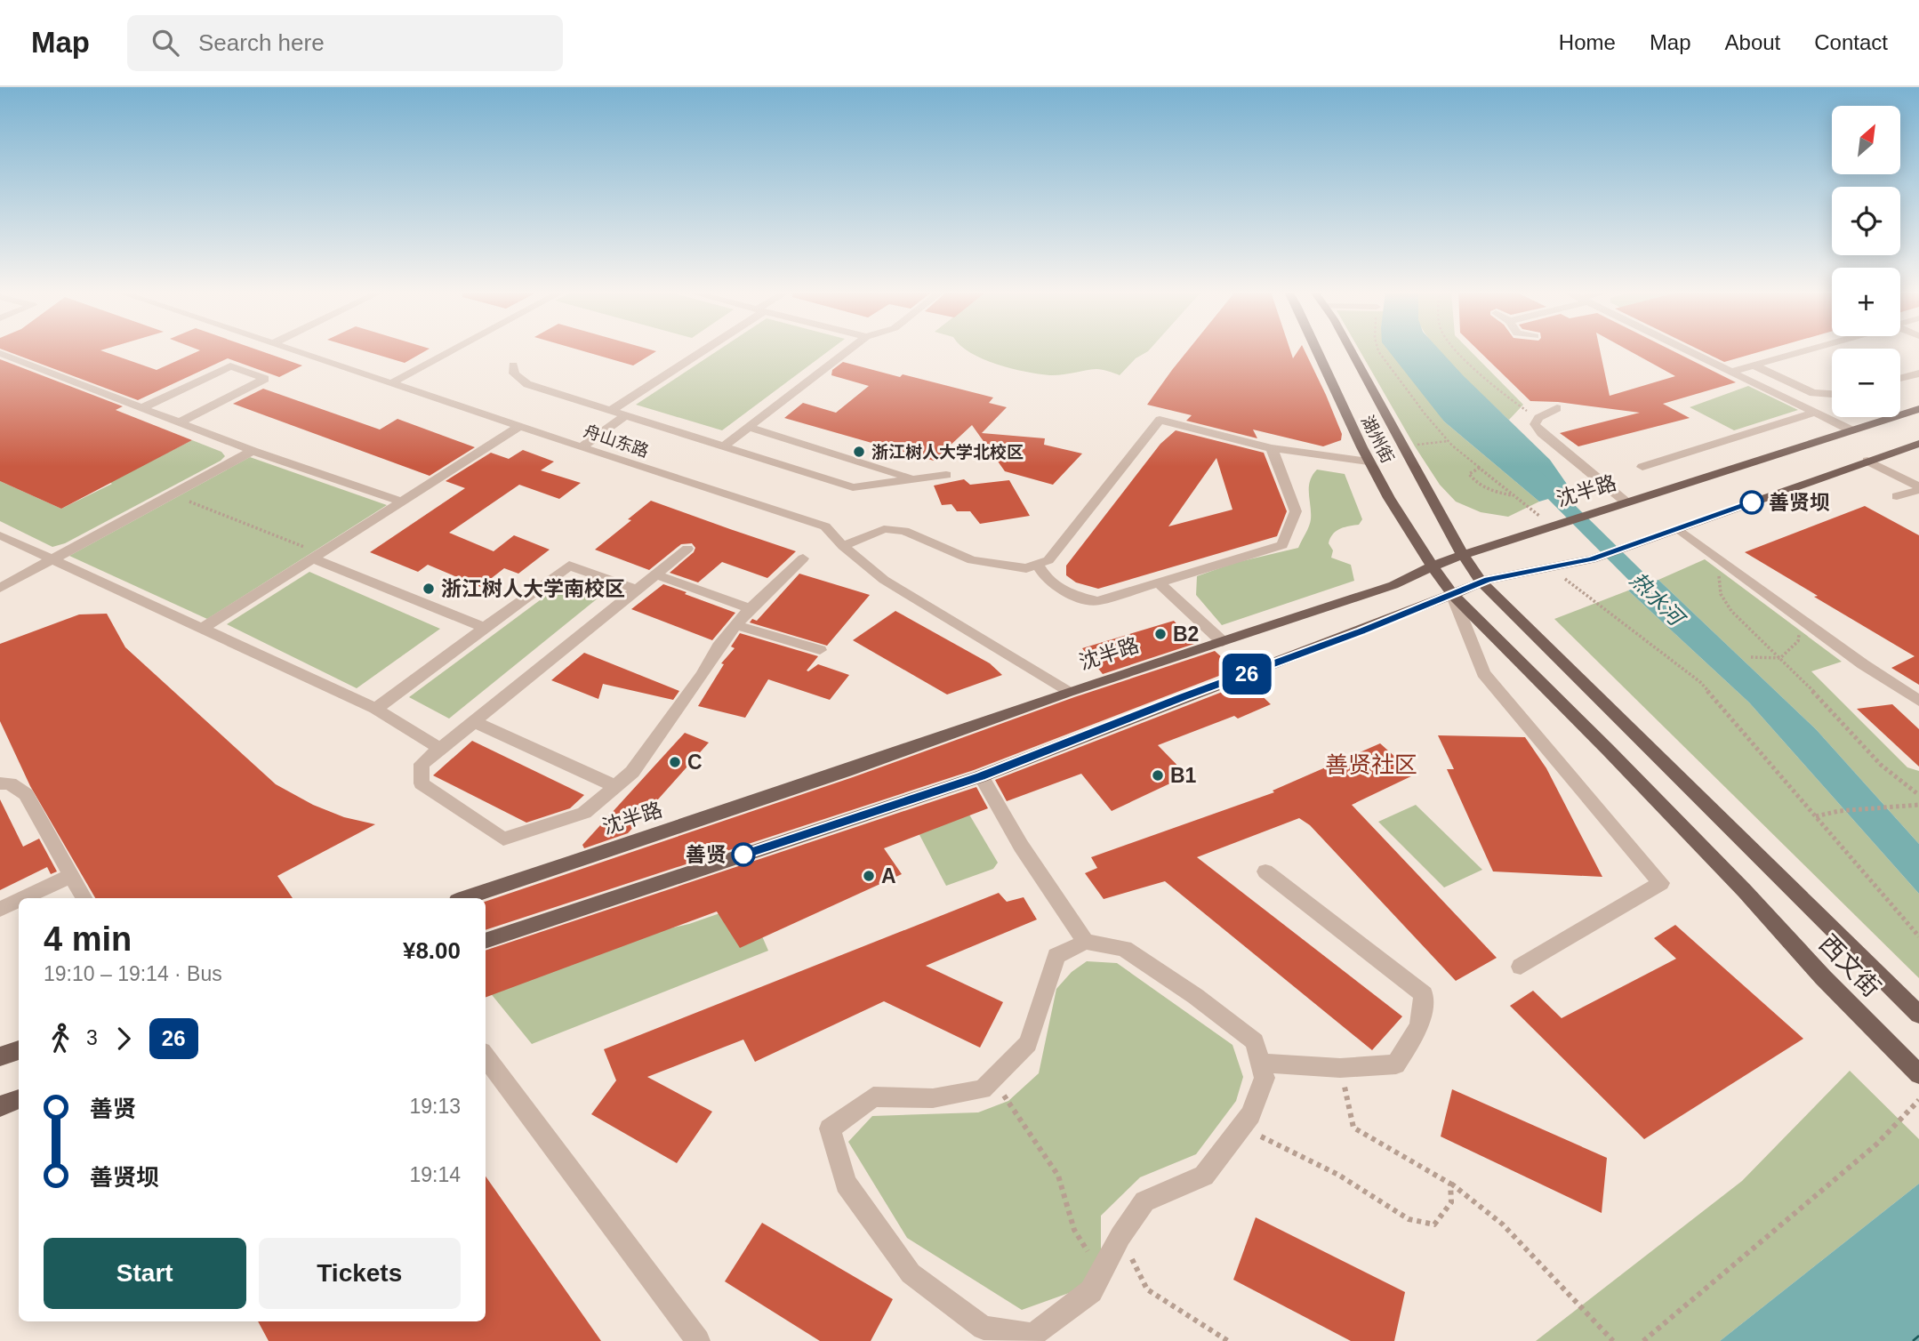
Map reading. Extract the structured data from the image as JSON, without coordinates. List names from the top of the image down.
{
  "streets": {
    "main road": ["湖州街", "沈半路", "西文街"],
    "street": ["舟山东路"]
  },
  "crossings": [
    ["湖州街", "沈半路"],
    ["湖州街", "西文街"],
    ["舟山东路", "沈半路"]
  ],
  "districts": ["善贤社区"],
  "water": ["热水河"],
  "places": [
    "浙江树人大学北校区",
    "善贤坝",
    "浙江树人大学南校区",
    "B2",
    "C",
    "B1",
    "善贤",
    "A"
  ],
  "lines": ["bus line 26"],
  "north": "top right",
  "page": {
    "header": "Map",
    "search": "Search here",
    "nav": [
      "Home",
      "Map",
      "About",
      "Contact"
    ],
    "on_map": "26",
    "map_buttons": ["+", "−"],
    "heading": ["4 min", "19:10 – 19:14 · Bus", "¥8.00"],
    "legs": ["3", "26"],
    "list": [
      {
        "name": "善贤",
        "value": "19:13"
      },
      {
        "name": "善贤坝",
        "value": "19:14"
      }
    ],
    "buttons": ["Start", "Tickets"]
  }
}
